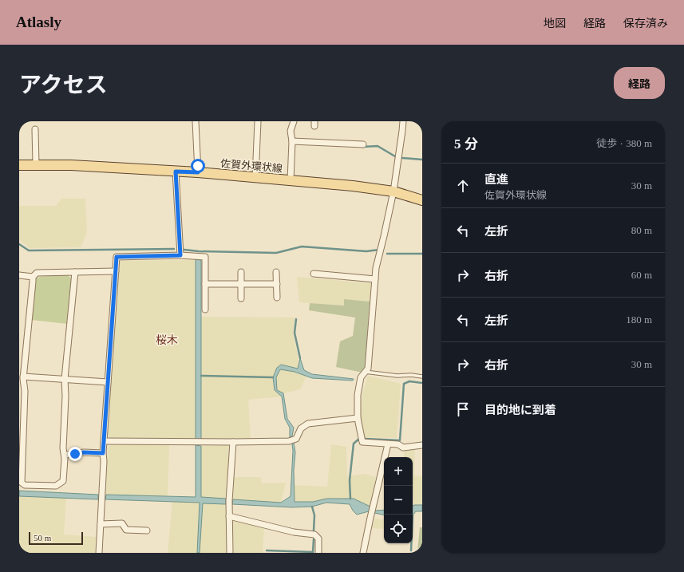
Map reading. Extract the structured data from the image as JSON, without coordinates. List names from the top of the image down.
{
  "streets": {
    "main road": ["佐賀外環状線"]
  },
  "districts": ["桜木"],
  "scale_bar": "50 m",
  "page": {
    "header": "Atlasly",
    "nav": ["地図", "経路", "保存済み"],
    "title": "アクセス",
    "buttons": "経路",
    "heading": ["5 分", "徒歩 · 380 m"],
    "list": [
      ["直進", "佐賀外環状線", "30 m"],
      ["左折", "80 m"],
      ["右折", "60 m"],
      ["左折", "180 m"],
      ["右折", "30 m"],
      "目的地に到着"
    ],
    "map_buttons": ["+", "−"],
    "scale": "50 m"
  }
}
